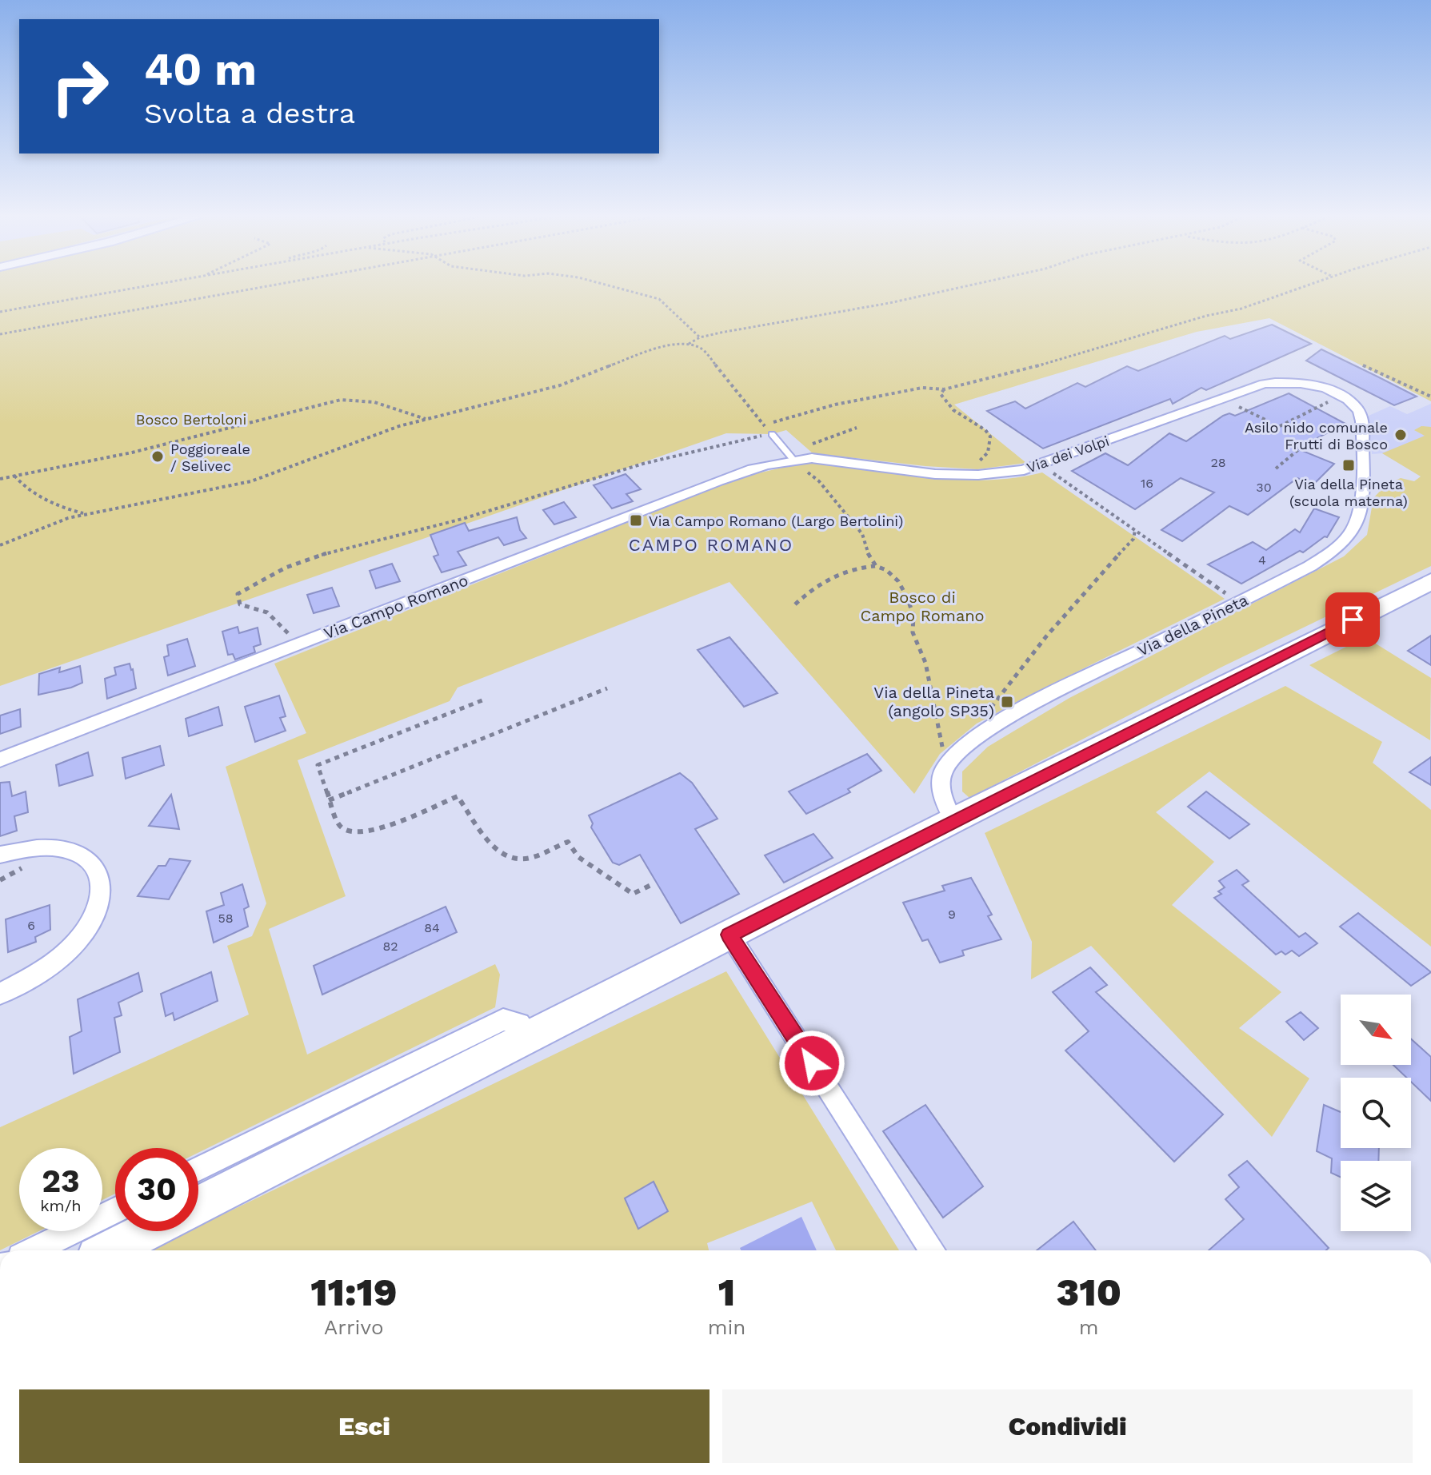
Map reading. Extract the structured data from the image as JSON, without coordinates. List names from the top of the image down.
{
  "streets": {
    "street": ["Via dei Volpi", "Via Campo Romano", "Via della Pineta"]
  },
  "crossings": [
    ["Via dei Volpi", "Via Campo Romano"],
    ["Via dei Volpi", "Via della Pineta"]
  ],
  "districts": ["CAMPO ROMANO"],
  "parks": ["Bosco Bertoloni", "Bosco di Campo Romano"],
  "places": {
    "other": ["Asilo nido comunale Frutti di Bosco", "Poggioreale / Selivec"],
    "transit": ["Via della Pineta (scuola materna)", "Via Campo Romano (Largo Bertolini)", "Via della Pineta (angolo SP35)"]
  },
  "house_numbers": [
    "28",
    "16",
    "30",
    "4",
    "9",
    "58",
    "6",
    "84",
    "82"
  ],
  "north": "bottom right",
  "page": {
    "turn": ["40 m", "Svolta a destra"],
    "speed": "23 km/h",
    "limit": "30",
    "eta": [
      "11:19",
      "Arrivo",
      "1",
      "min",
      "310",
      "m"
    ],
    "buttons": ["Esci", "Condividi"]
  }
}
